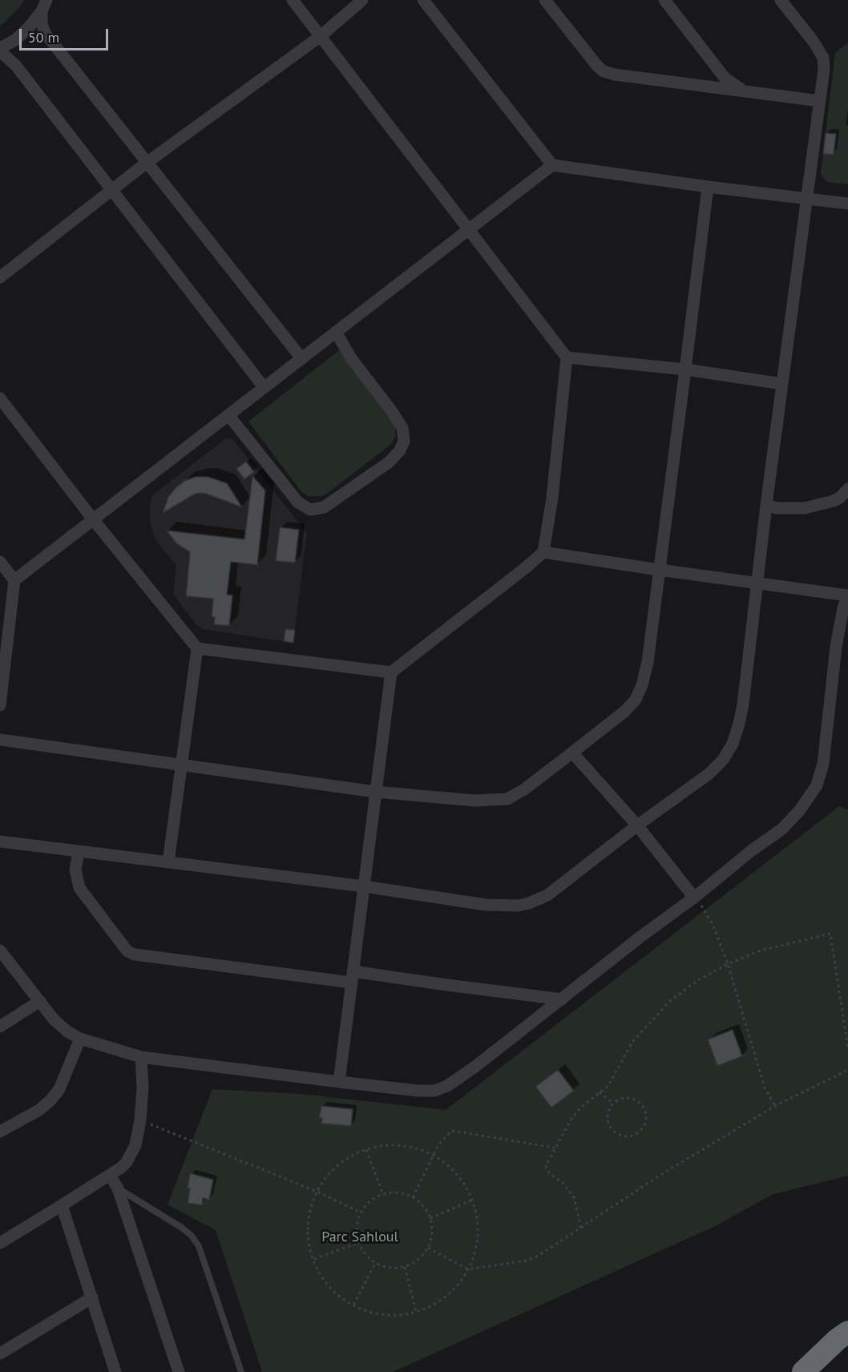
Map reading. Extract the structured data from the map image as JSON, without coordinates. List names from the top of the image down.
{
  "parks": ["Parc Sahloul"],
  "scale_bar": "50 m"
}
